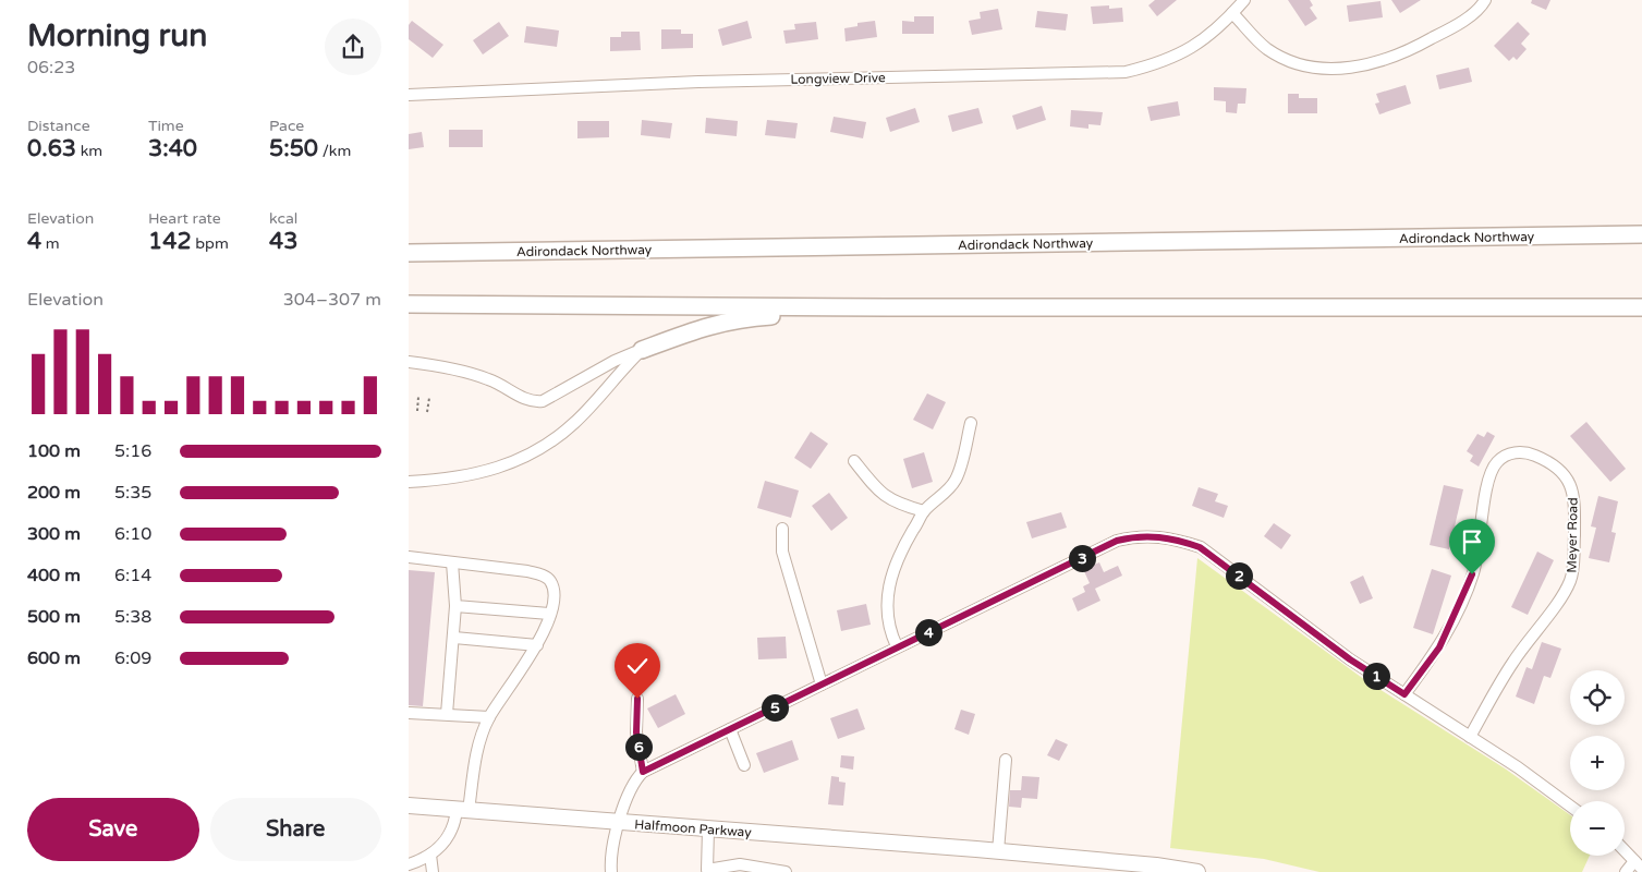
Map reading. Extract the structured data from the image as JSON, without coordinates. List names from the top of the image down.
{
  "streets": {
    "highway": ["Adirondack Northway"],
    "main road": ["Halfmoon Parkway"],
    "street": ["Longview Drive", "Meyer Road"]
  },
  "page": {
    "heading": ["Morning run", "06:23"],
    "stats": [
      ["Distance", "0.63 km"],
      ["Time", "3:40"],
      ["Pace", "5:50 /km"],
      ["Elevation", "4 m"],
      ["Heart rate", "142 bpm"],
      ["kcal", "43"]
    ],
    "chart": ["Elevation", "304–307 m"],
    "list": [
      {
        "name": "100 m",
        "note": "5:16"
      },
      {
        "name": "200 m",
        "note": "5:35"
      },
      {
        "name": "300 m",
        "note": "6:10"
      },
      {
        "name": "400 m",
        "note": "6:14"
      },
      {
        "name": "500 m",
        "note": "5:38"
      },
      {
        "name": "600 m",
        "note": "6:09"
      }
    ],
    "pins": [
      "3",
      "2",
      "4",
      "1",
      "5",
      "6"
    ],
    "map_buttons": ["+", "−"],
    "buttons": ["Save", "Share"]
  }
}
